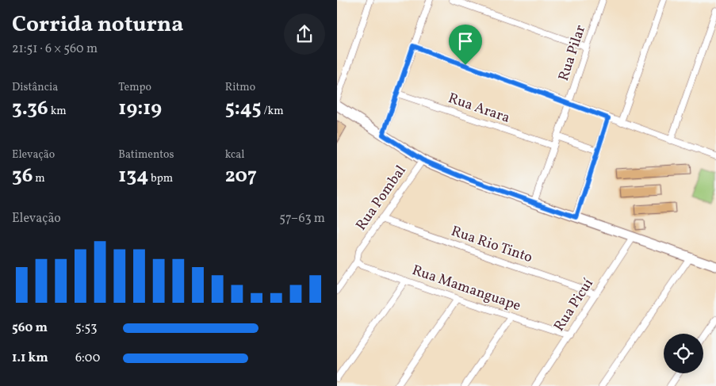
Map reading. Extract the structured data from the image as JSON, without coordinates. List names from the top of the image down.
{
  "streets": {
    "street": [
      "Rua Pilar",
      "Rua Arara",
      "Rua Pombal",
      "Rua Rio Tinto",
      "Rua Mamanguape",
      "Rua Picuí"
    ]
  },
  "crossings": [
    ["Rua Pilar", "Rua Arara"],
    ["Rua Pombal", "Rua Rio Tinto"],
    ["Rua Pombal", "Rua Mamanguape"],
    ["Rua Rio Tinto", "Rua Picuí"],
    ["Rua Mamanguape", "Rua Picuí"]
  ],
  "page": {
    "heading": ["Corrida noturna", "21:51 · 6 × 560 m"],
    "stats": [
      ["Distância", "3.36 km"],
      ["Tempo", "19:19"],
      ["Ritmo", "5:45 /km"],
      ["Elevação", "36 m"],
      ["Batimentos", "134 bpm"],
      ["kcal", "207"]
    ],
    "chart": ["Elevação", "57–63 m"],
    "list": [
      {
        "name": "560 m",
        "note": "5:53"
      },
      {
        "name": "1.1 km",
        "note": "6:00"
      }
    ]
  }
}
